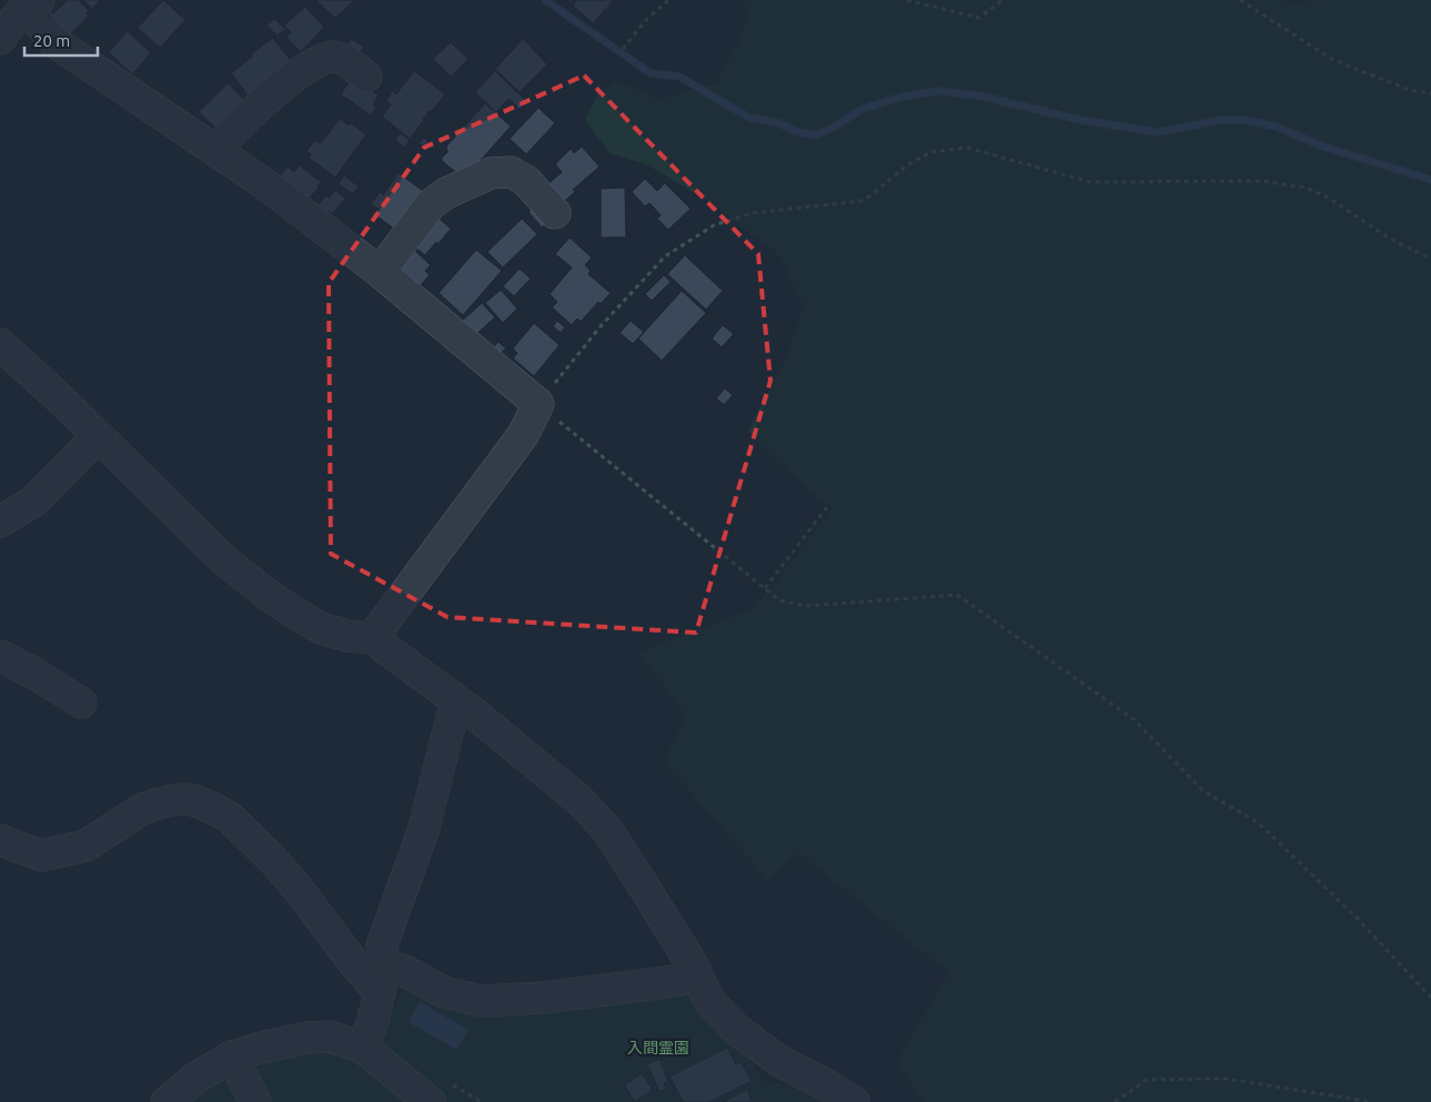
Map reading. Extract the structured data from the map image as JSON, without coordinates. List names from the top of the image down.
{
  "parks": ["入間霊園"],
  "scale_bar": "20 m"
}
